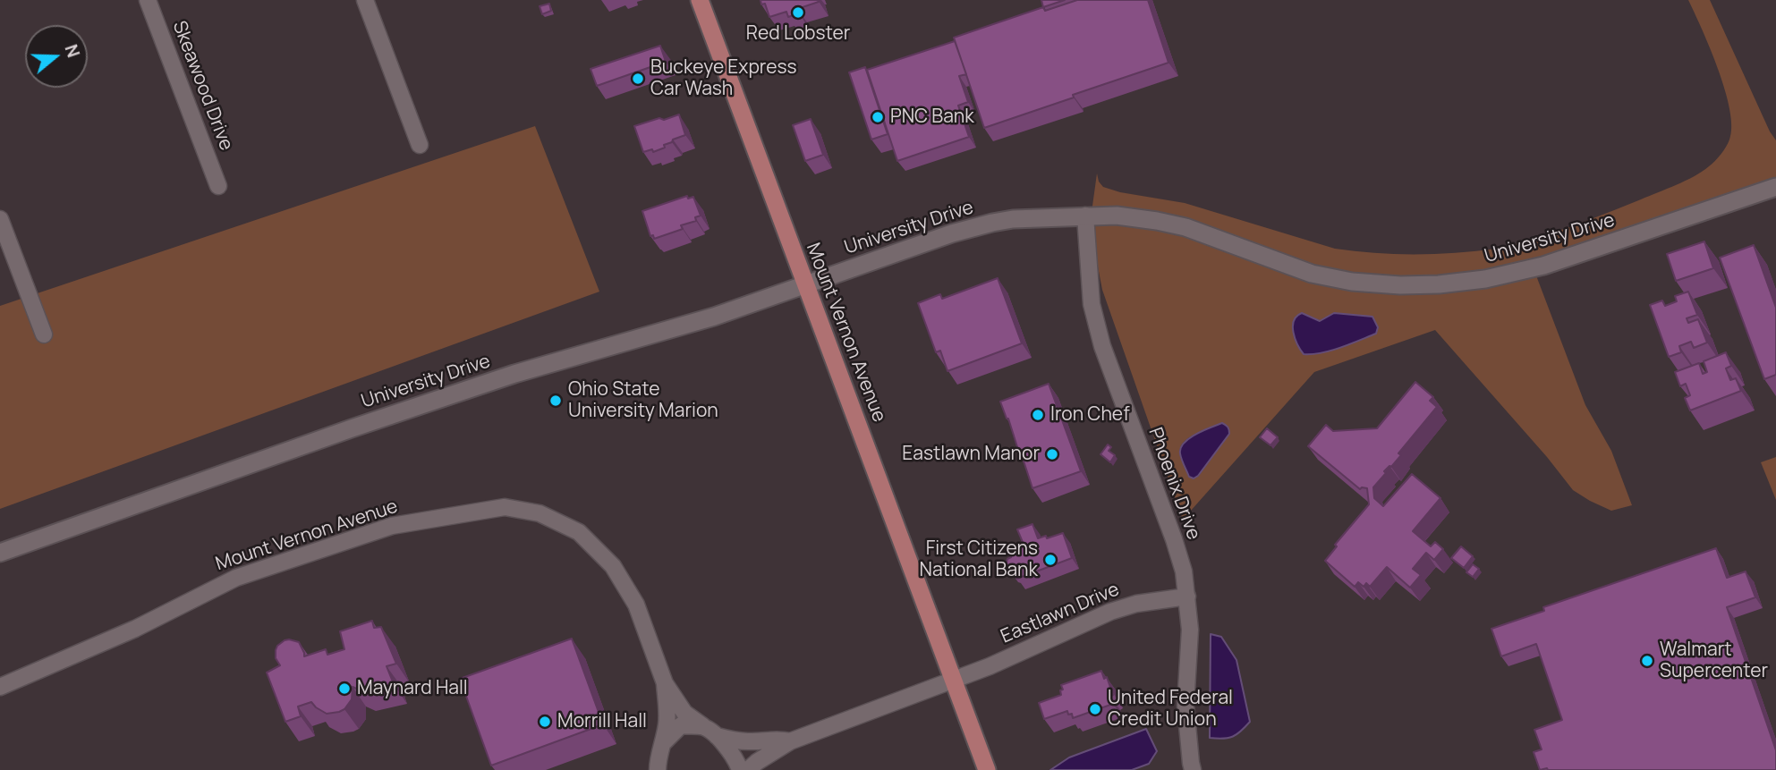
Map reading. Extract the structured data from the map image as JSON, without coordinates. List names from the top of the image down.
{
  "streets": {
    "main road": ["Mount Vernon Avenue"],
    "street": [
      "Skeawood Drive",
      "University Drive",
      "Phoenix Drive",
      "Eastlawn Drive"
    ]
  },
  "crossings": [
    ["University Drive", "Mount Vernon Avenue"],
    ["University Drive", "Phoenix Drive"],
    ["Mount Vernon Avenue", "Eastlawn Drive"],
    ["Phoenix Drive", "Eastlawn Drive"]
  ],
  "places": [
    "Red Lobster",
    "Buckeye Express Car Wash",
    "PNC Bank",
    "Ohio State University Marion",
    "Iron Chef",
    "Eastlawn Manor",
    "First Citizens National Bank",
    "Walmart Supercenter",
    "Maynard Hall",
    "United Federal Credit Union",
    "Morrill Hall"
  ],
  "north": "right"
}
